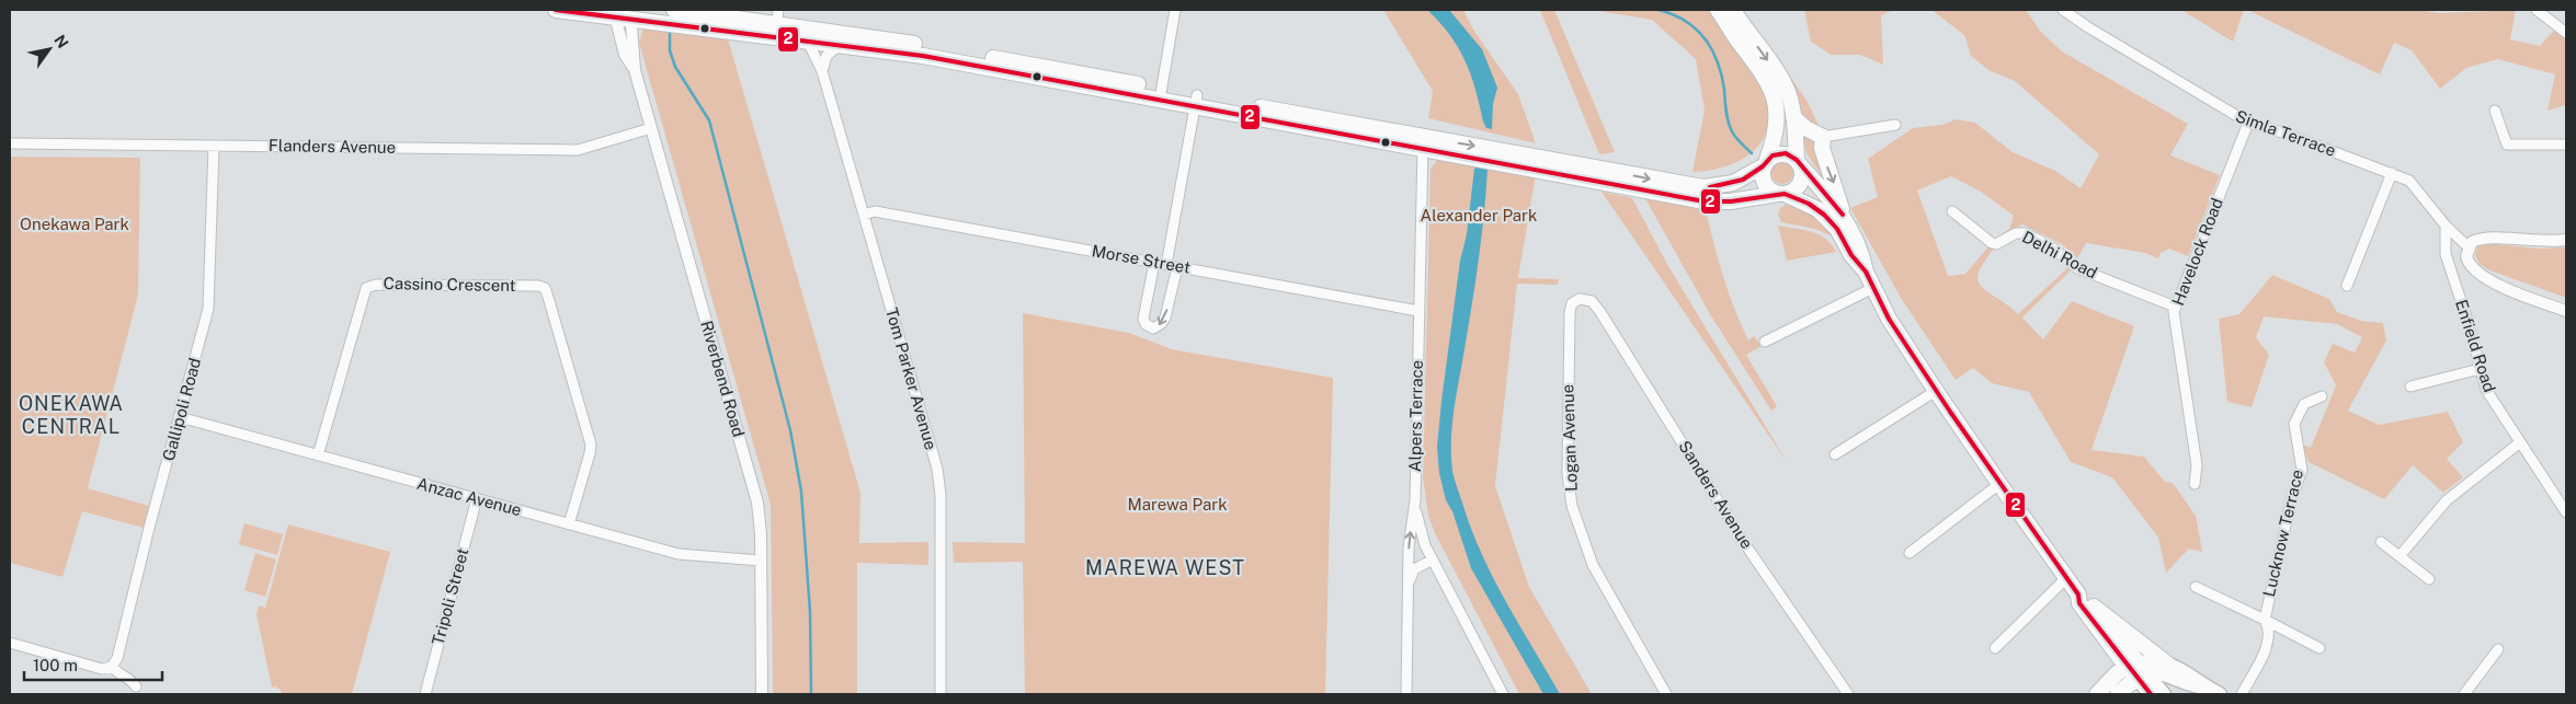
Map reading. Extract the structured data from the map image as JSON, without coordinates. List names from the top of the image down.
{
  "streets": {
    "street": [
      "Simla Terrace",
      "Flanders Avenue",
      "Havelock Road",
      "Delhi Road",
      "Morse Street",
      "Cassino Crescent",
      "Enfield Road",
      "Riverbend Road",
      "Tom Parker Avenue",
      "Gallipoli Road",
      "Alpers Terrace",
      "Logan Avenue",
      "Sanders Avenue",
      "Anzac Avenue",
      "Lucknow Terrace",
      "Tripoli Street"
    ]
  },
  "crossings": [
    ["Simla Terrace", "Havelock Road"],
    ["Simla Terrace", "Enfield Road"],
    ["Flanders Avenue", "Riverbend Road"],
    ["Flanders Avenue", "Gallipoli Road"],
    ["Havelock Road", "Delhi Road"],
    ["Morse Street", "Tom Parker Avenue"],
    ["Morse Street", "Alpers Terrace"],
    ["Cassino Crescent", "Anzac Avenue"],
    ["Riverbend Road", "Anzac Avenue"],
    ["Gallipoli Road", "Anzac Avenue"],
    ["Logan Avenue", "Sanders Avenue"],
    ["Anzac Avenue", "Tripoli Street"]
  ],
  "districts": ["ONEKAWA CENTRAL", "MAREWA WEST"],
  "parks": ["Alexander Park", "Onekawa Park", "Marewa Park"],
  "lines": ["transit line 2"],
  "scale_bar": "100 m",
  "north": "top right"
}
